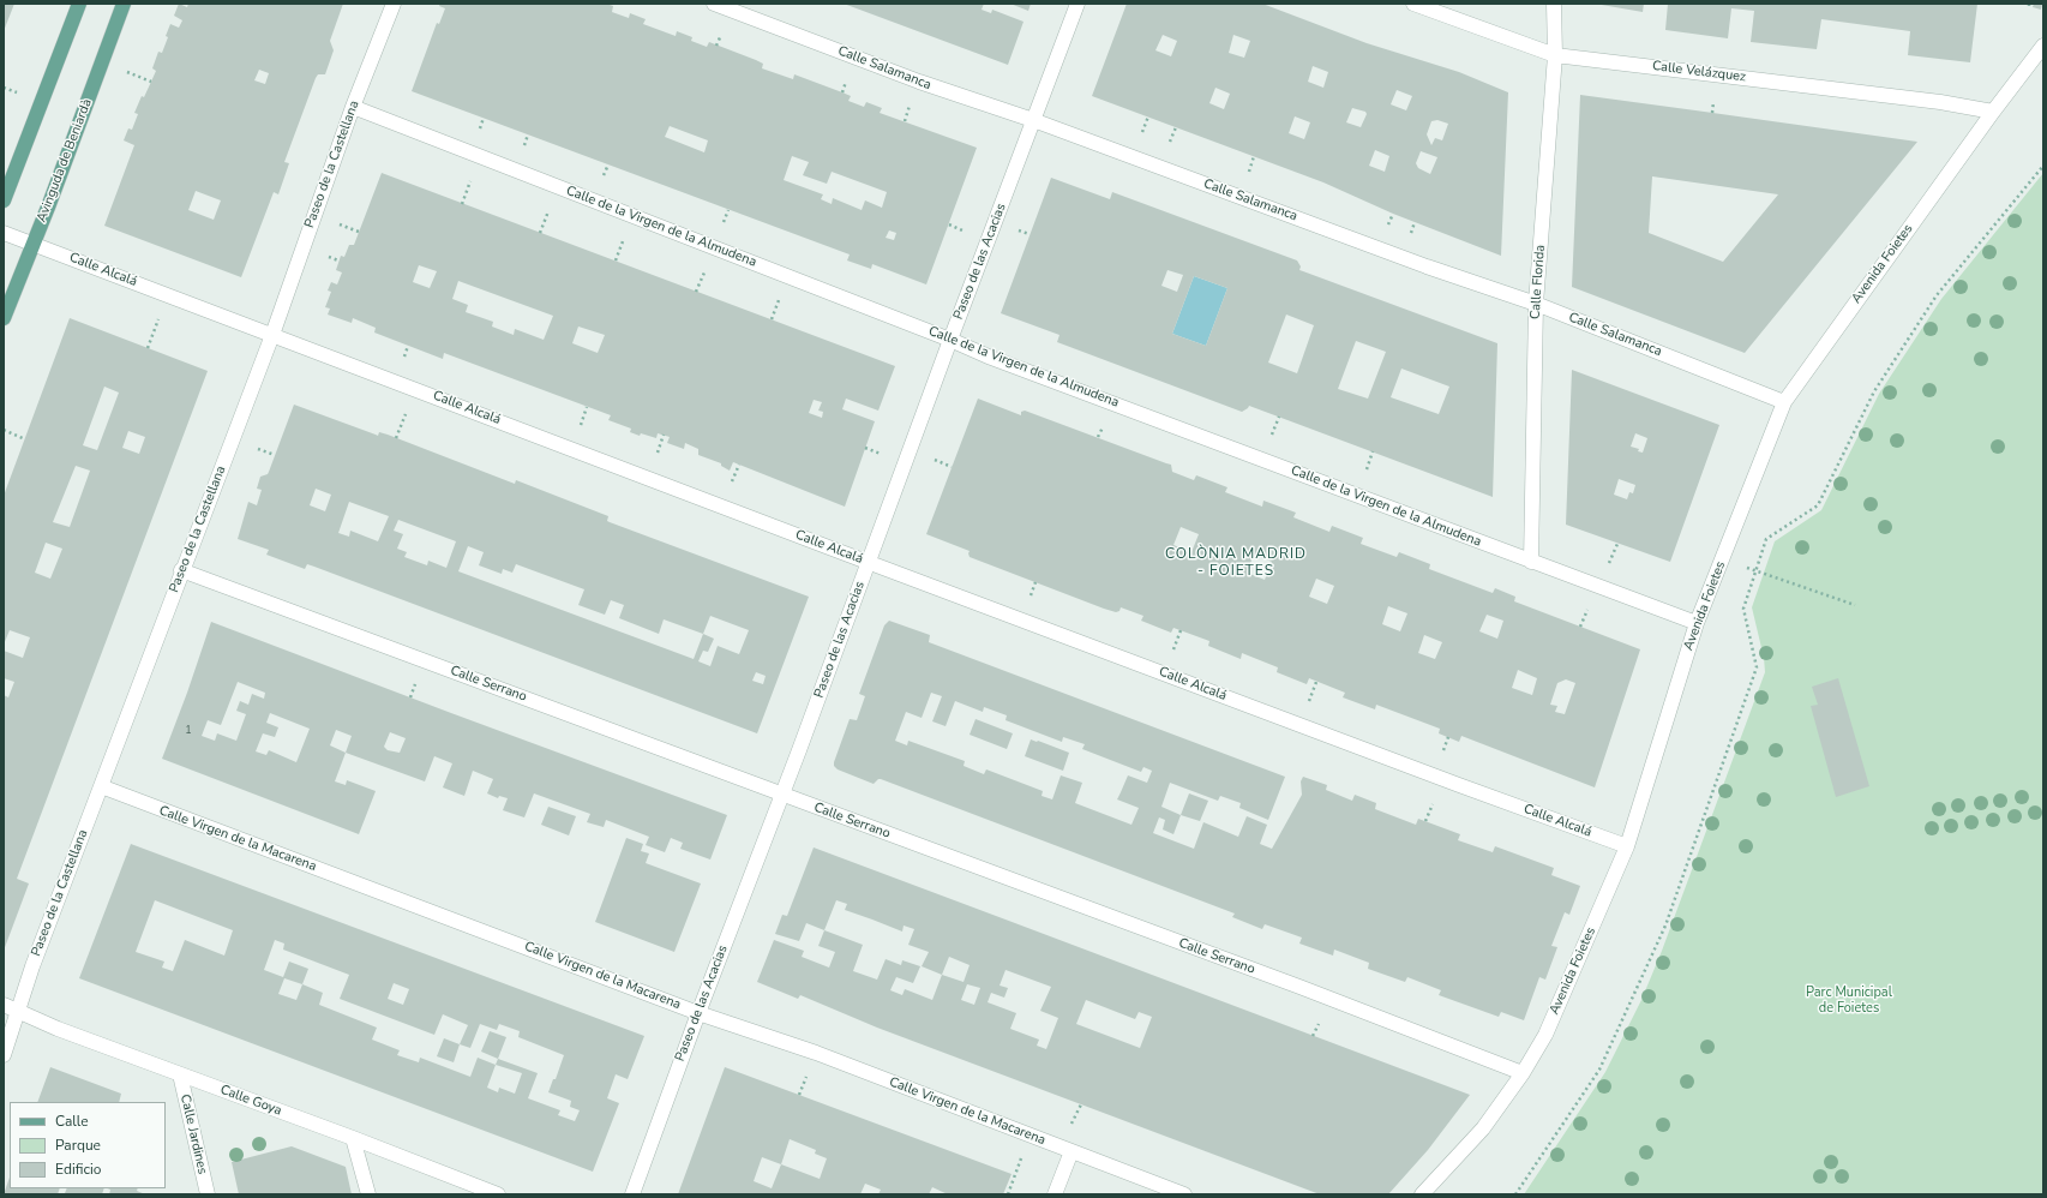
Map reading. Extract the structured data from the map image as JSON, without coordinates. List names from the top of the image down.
{
  "streets": {
    "main road": ["Avinguda de Beniardà"],
    "street": [
      "Calle Salamanca",
      "Calle Velázquez",
      "Paseo de la Castellana",
      "Calle de la Virgen de la Almudena",
      "Paseo de las Acacias",
      "Avenida Foietes",
      "Calle Alcalá",
      "Calle Florida",
      "Calle Serrano",
      "Calle Virgen de la Macarena",
      "Calle Goya",
      "Calle Jardines"
    ]
  },
  "crossings": [
    ["Calle Salamanca", "Paseo de las Acacias"],
    ["Calle Salamanca", "Avenida Foietes"],
    ["Calle Salamanca", "Calle Florida"],
    ["Calle Velázquez", "Avenida Foietes"],
    ["Calle Velázquez", "Calle Florida"],
    ["Avinguda de Beniardà", "Calle Alcalá"],
    ["Paseo de la Castellana", "Calle de la Virgen de la Almudena"],
    ["Paseo de la Castellana", "Calle Alcalá"],
    ["Paseo de la Castellana", "Calle Serrano"],
    ["Paseo de la Castellana", "Calle Virgen de la Macarena"],
    ["Paseo de la Castellana", "Calle Goya"],
    ["Calle de la Virgen de la Almudena", "Paseo de las Acacias"],
    ["Calle de la Virgen de la Almudena", "Avenida Foietes"],
    ["Calle de la Virgen de la Almudena", "Calle Florida"],
    ["Paseo de las Acacias", "Calle Alcalá"],
    ["Paseo de las Acacias", "Calle Serrano"],
    ["Paseo de las Acacias", "Calle Virgen de la Macarena"],
    ["Avenida Foietes", "Calle Alcalá"],
    ["Avenida Foietes", "Calle Serrano"],
    ["Calle Goya", "Calle Jardines"]
  ],
  "districts": ["COLÒNIA MADRID - FOIETES"],
  "parks": ["Parc Municipal de Foietes"],
  "house_numbers": ["1"],
  "legend": ["Calle", "Parque", "Edificio"]
}
